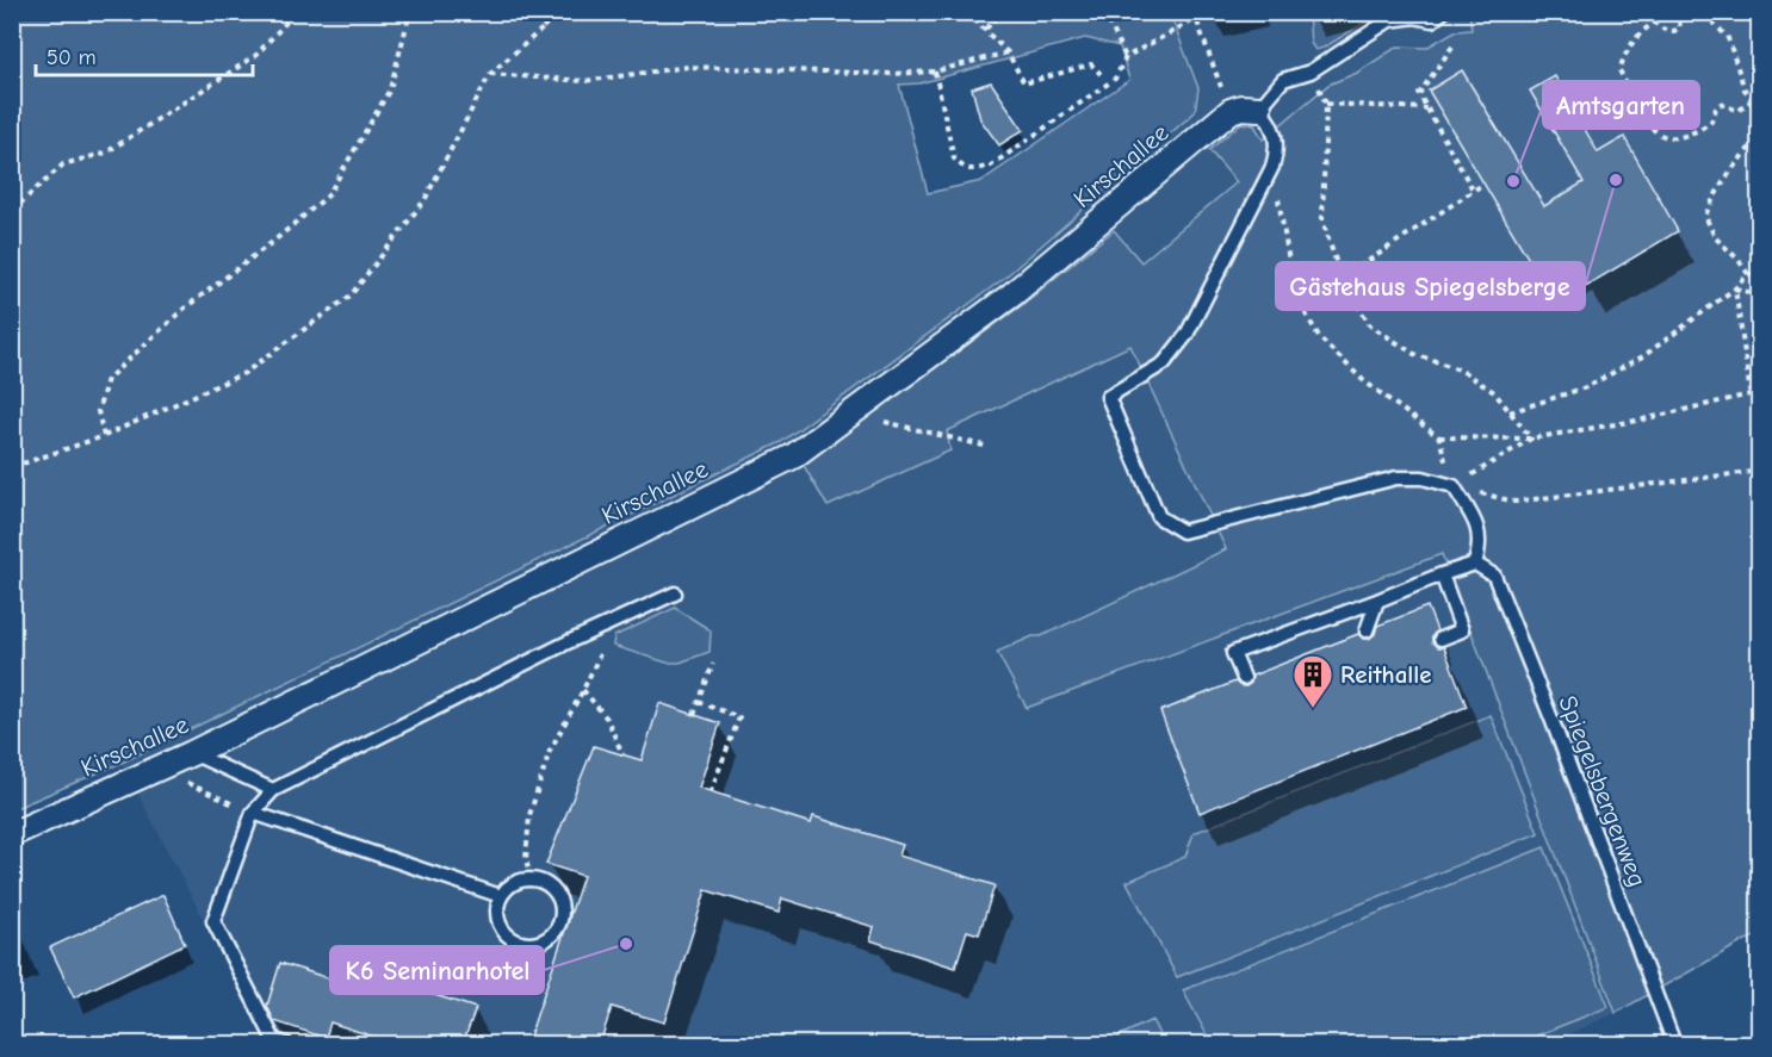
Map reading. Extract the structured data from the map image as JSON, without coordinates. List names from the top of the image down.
{
  "streets": {
    "street": ["Kirschallee"],
    "lane": ["Spiegelsbergenweg"]
  },
  "places": {
    "other": ["Gästehaus Spiegelsberge", "Amtsgarten", "K6 Seminarhotel"],
    "building": ["Reithalle"]
  },
  "scale_bar": "50 m"
}
